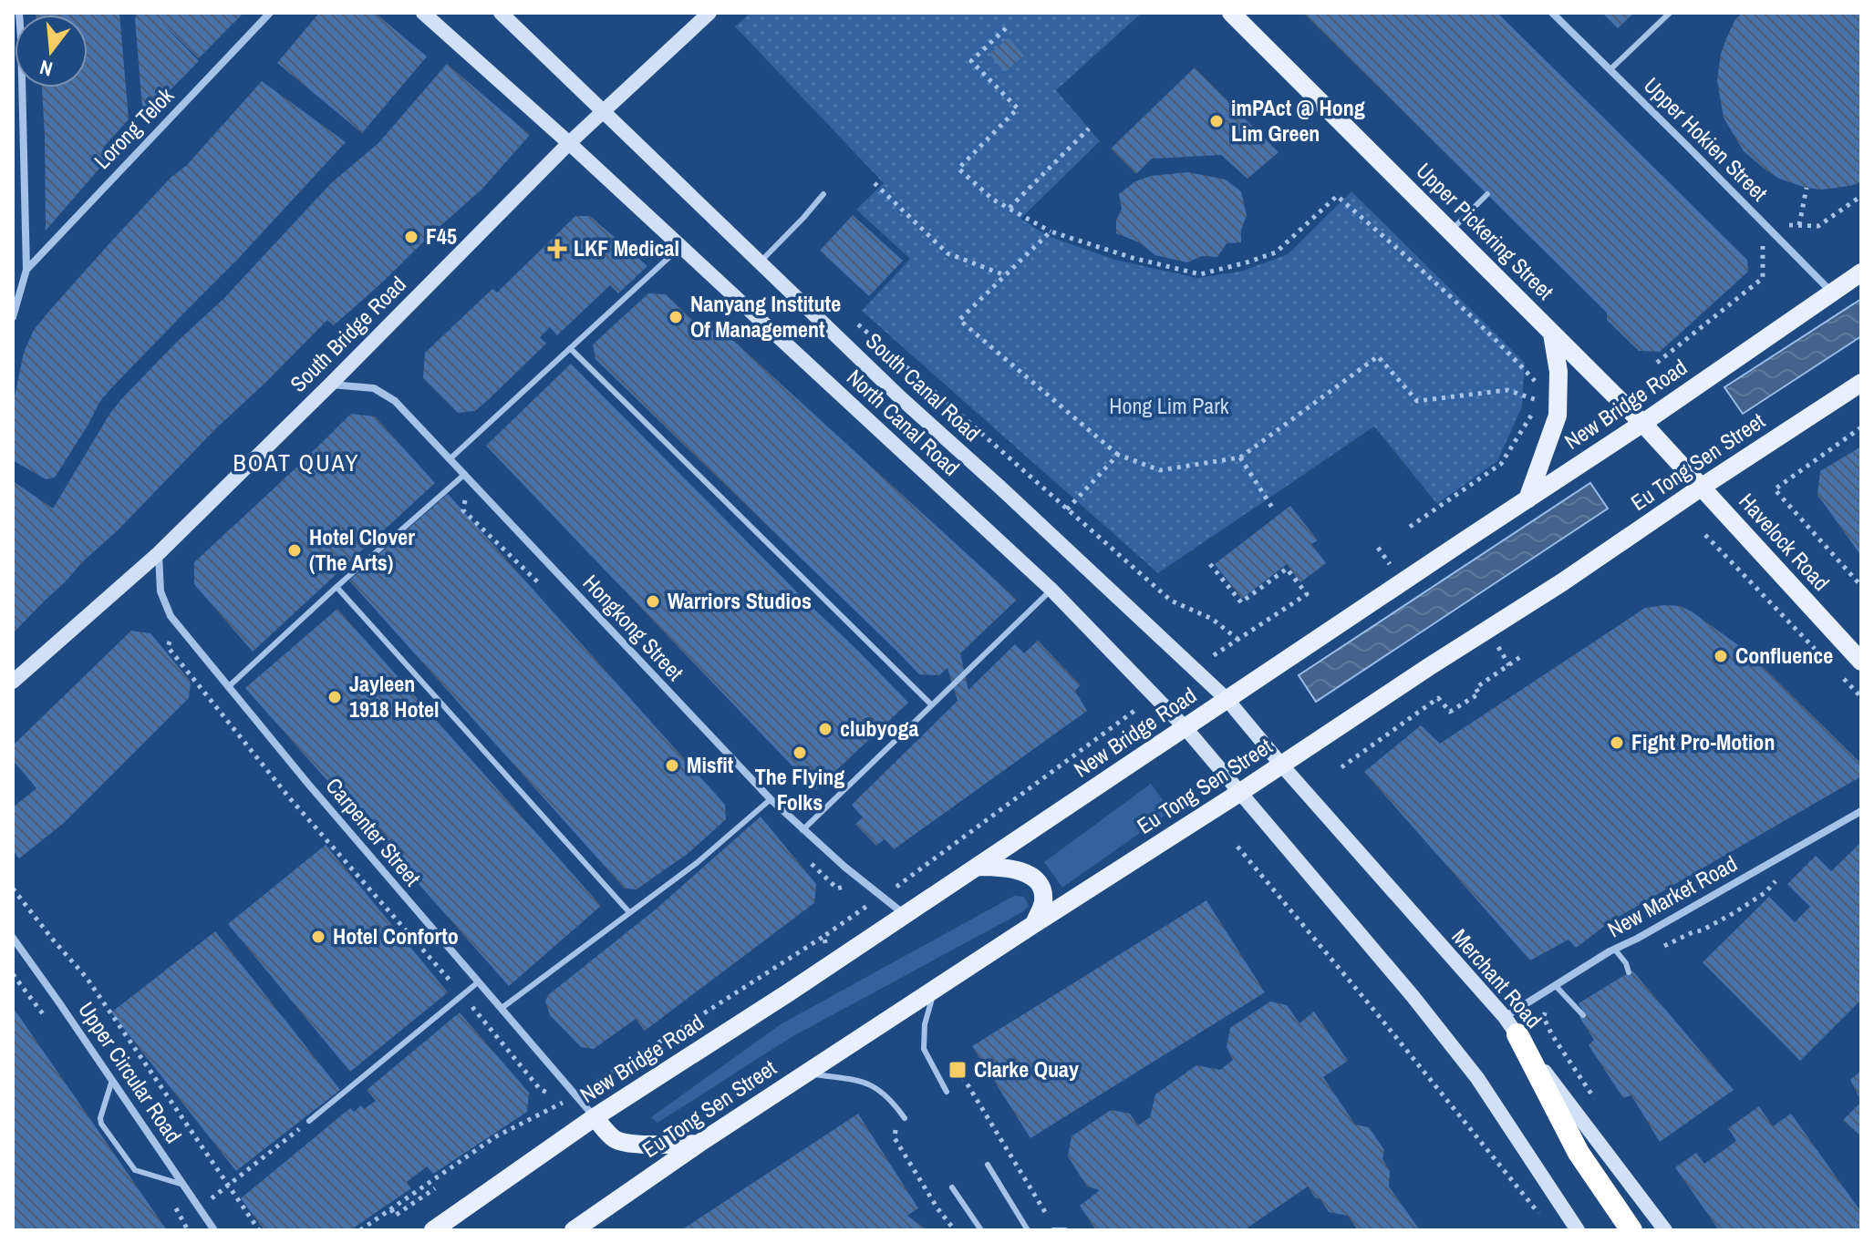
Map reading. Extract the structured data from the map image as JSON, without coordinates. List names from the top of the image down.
{
  "streets": {
    "main road": [
      "Upper Pickering Street",
      "New Bridge Road",
      "Eu Tong Sen Street",
      "Havelock Road"
    ],
    "street": [
      "Lorong Telok",
      "Upper Hokien Street",
      "South Bridge Road",
      "South Canal Road",
      "North Canal Road",
      "Hongkong Street",
      "Carpenter Street",
      "New Market Road",
      "Merchant Road",
      "Upper Circular Road"
    ]
  },
  "crossings": [
    ["Upper Hokien Street", "New Bridge Road"],
    ["Upper Pickering Street", "New Bridge Road"],
    ["Upper Pickering Street", "Eu Tong Sen Street"],
    ["Upper Pickering Street", "Havelock Road"],
    ["South Bridge Road", "South Canal Road"],
    ["South Bridge Road", "North Canal Road"],
    ["South Bridge Road", "Hongkong Street"],
    ["South Bridge Road", "Carpenter Street"],
    ["South Canal Road", "New Bridge Road"],
    ["South Canal Road", "Eu Tong Sen Street"],
    ["South Canal Road", "Merchant Road"],
    ["New Bridge Road", "North Canal Road"],
    ["New Bridge Road", "Hongkong Street"],
    ["New Bridge Road", "Carpenter Street"],
    ["North Canal Road", "Eu Tong Sen Street"],
    ["Eu Tong Sen Street", "Havelock Road"],
    ["Eu Tong Sen Street", "Merchant Road"],
    ["New Market Road", "Merchant Road"]
  ],
  "districts": ["BOAT QUAY"],
  "parks": ["Hong Lim Park"],
  "places": {
    "other": [
      "imPAct @ Hong Lim Green",
      "F45",
      "Nanyang Institute Of Management",
      "Hotel Clover (The Arts)",
      "Warriors Studios",
      "Confluence",
      "Jayleen 1918 Hotel",
      "clubyoga",
      "Fight Pro-Motion",
      "The Flying Folks",
      "Misfit",
      "Hotel Conforto"
    ],
    "health": ["LKF Medical"],
    "transit": ["Clarke Quay"]
  },
  "north": "bottom"
}
